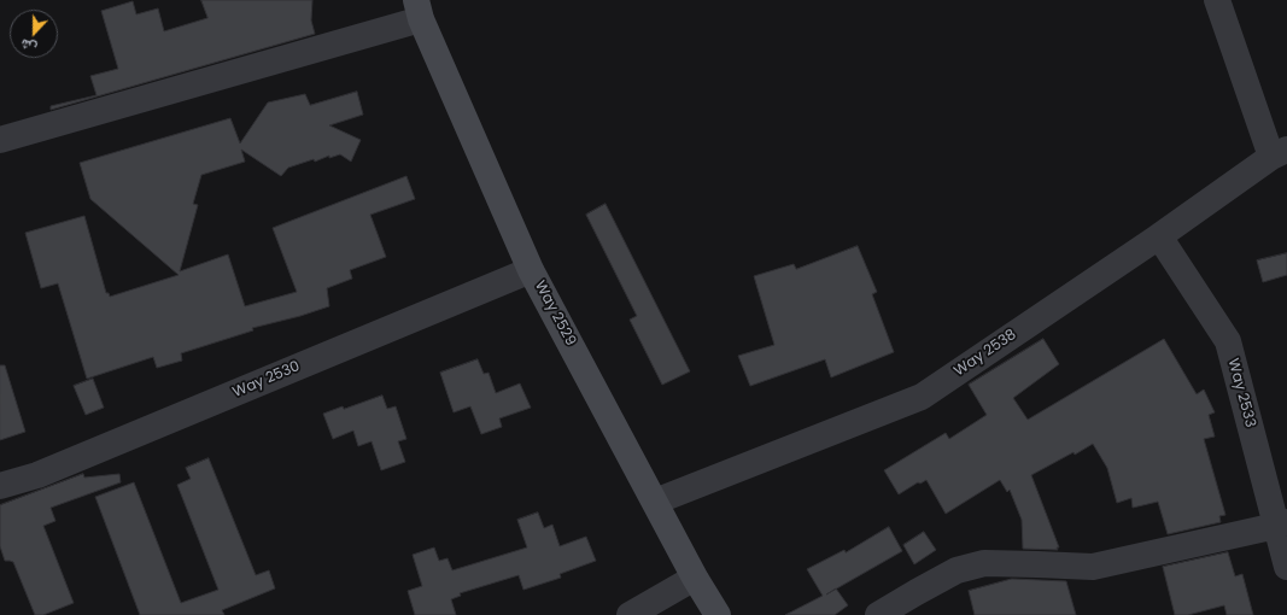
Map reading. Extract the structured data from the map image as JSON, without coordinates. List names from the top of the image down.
{
  "streets": {
    "street": [
      "Way 2529",
      "Way 2538",
      "Way 2530",
      "Way 2533"
    ]
  },
  "crossings": [
    ["Way 2529", "Way 2538"],
    ["Way 2529", "Way 2530"],
    ["Way 2538", "Way 2533"]
  ],
  "north": "bottom"
}
